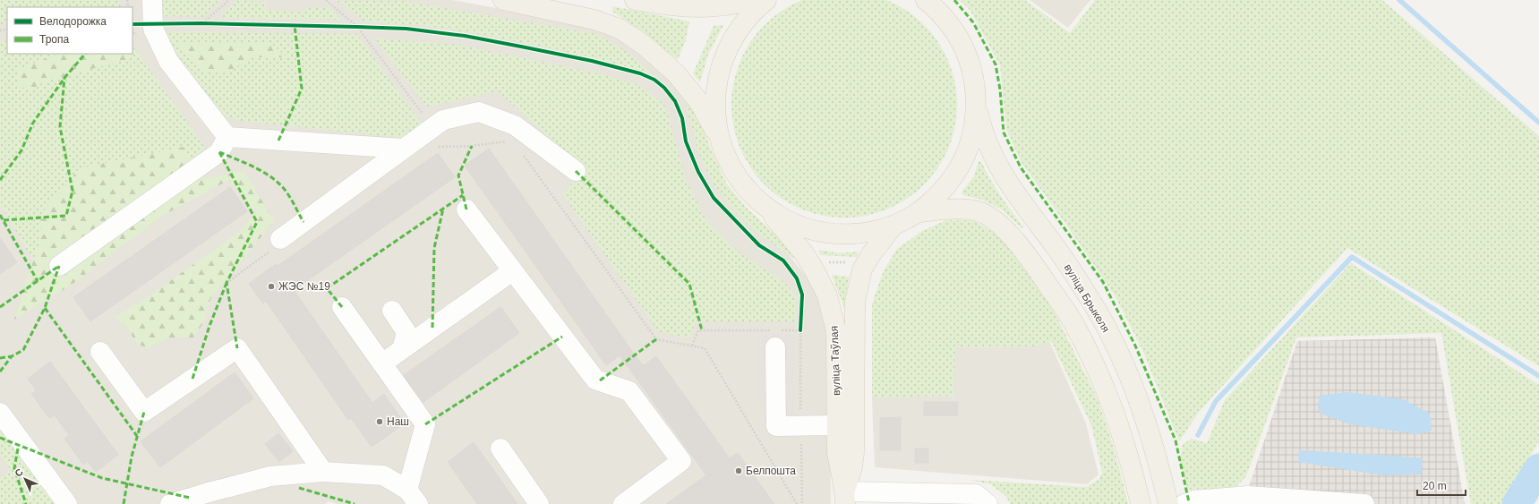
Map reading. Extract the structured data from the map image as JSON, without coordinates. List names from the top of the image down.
{
  "streets": {
    "main road": ["вуліца Брыкеля", "вуліца Таўлая"]
  },
  "places": ["ЖЭС №19", "Наш", "Белпошта"],
  "legend": ["Велодорожка", "Тропа"],
  "scale_bar": "20 m",
  "north": "top left"
}
